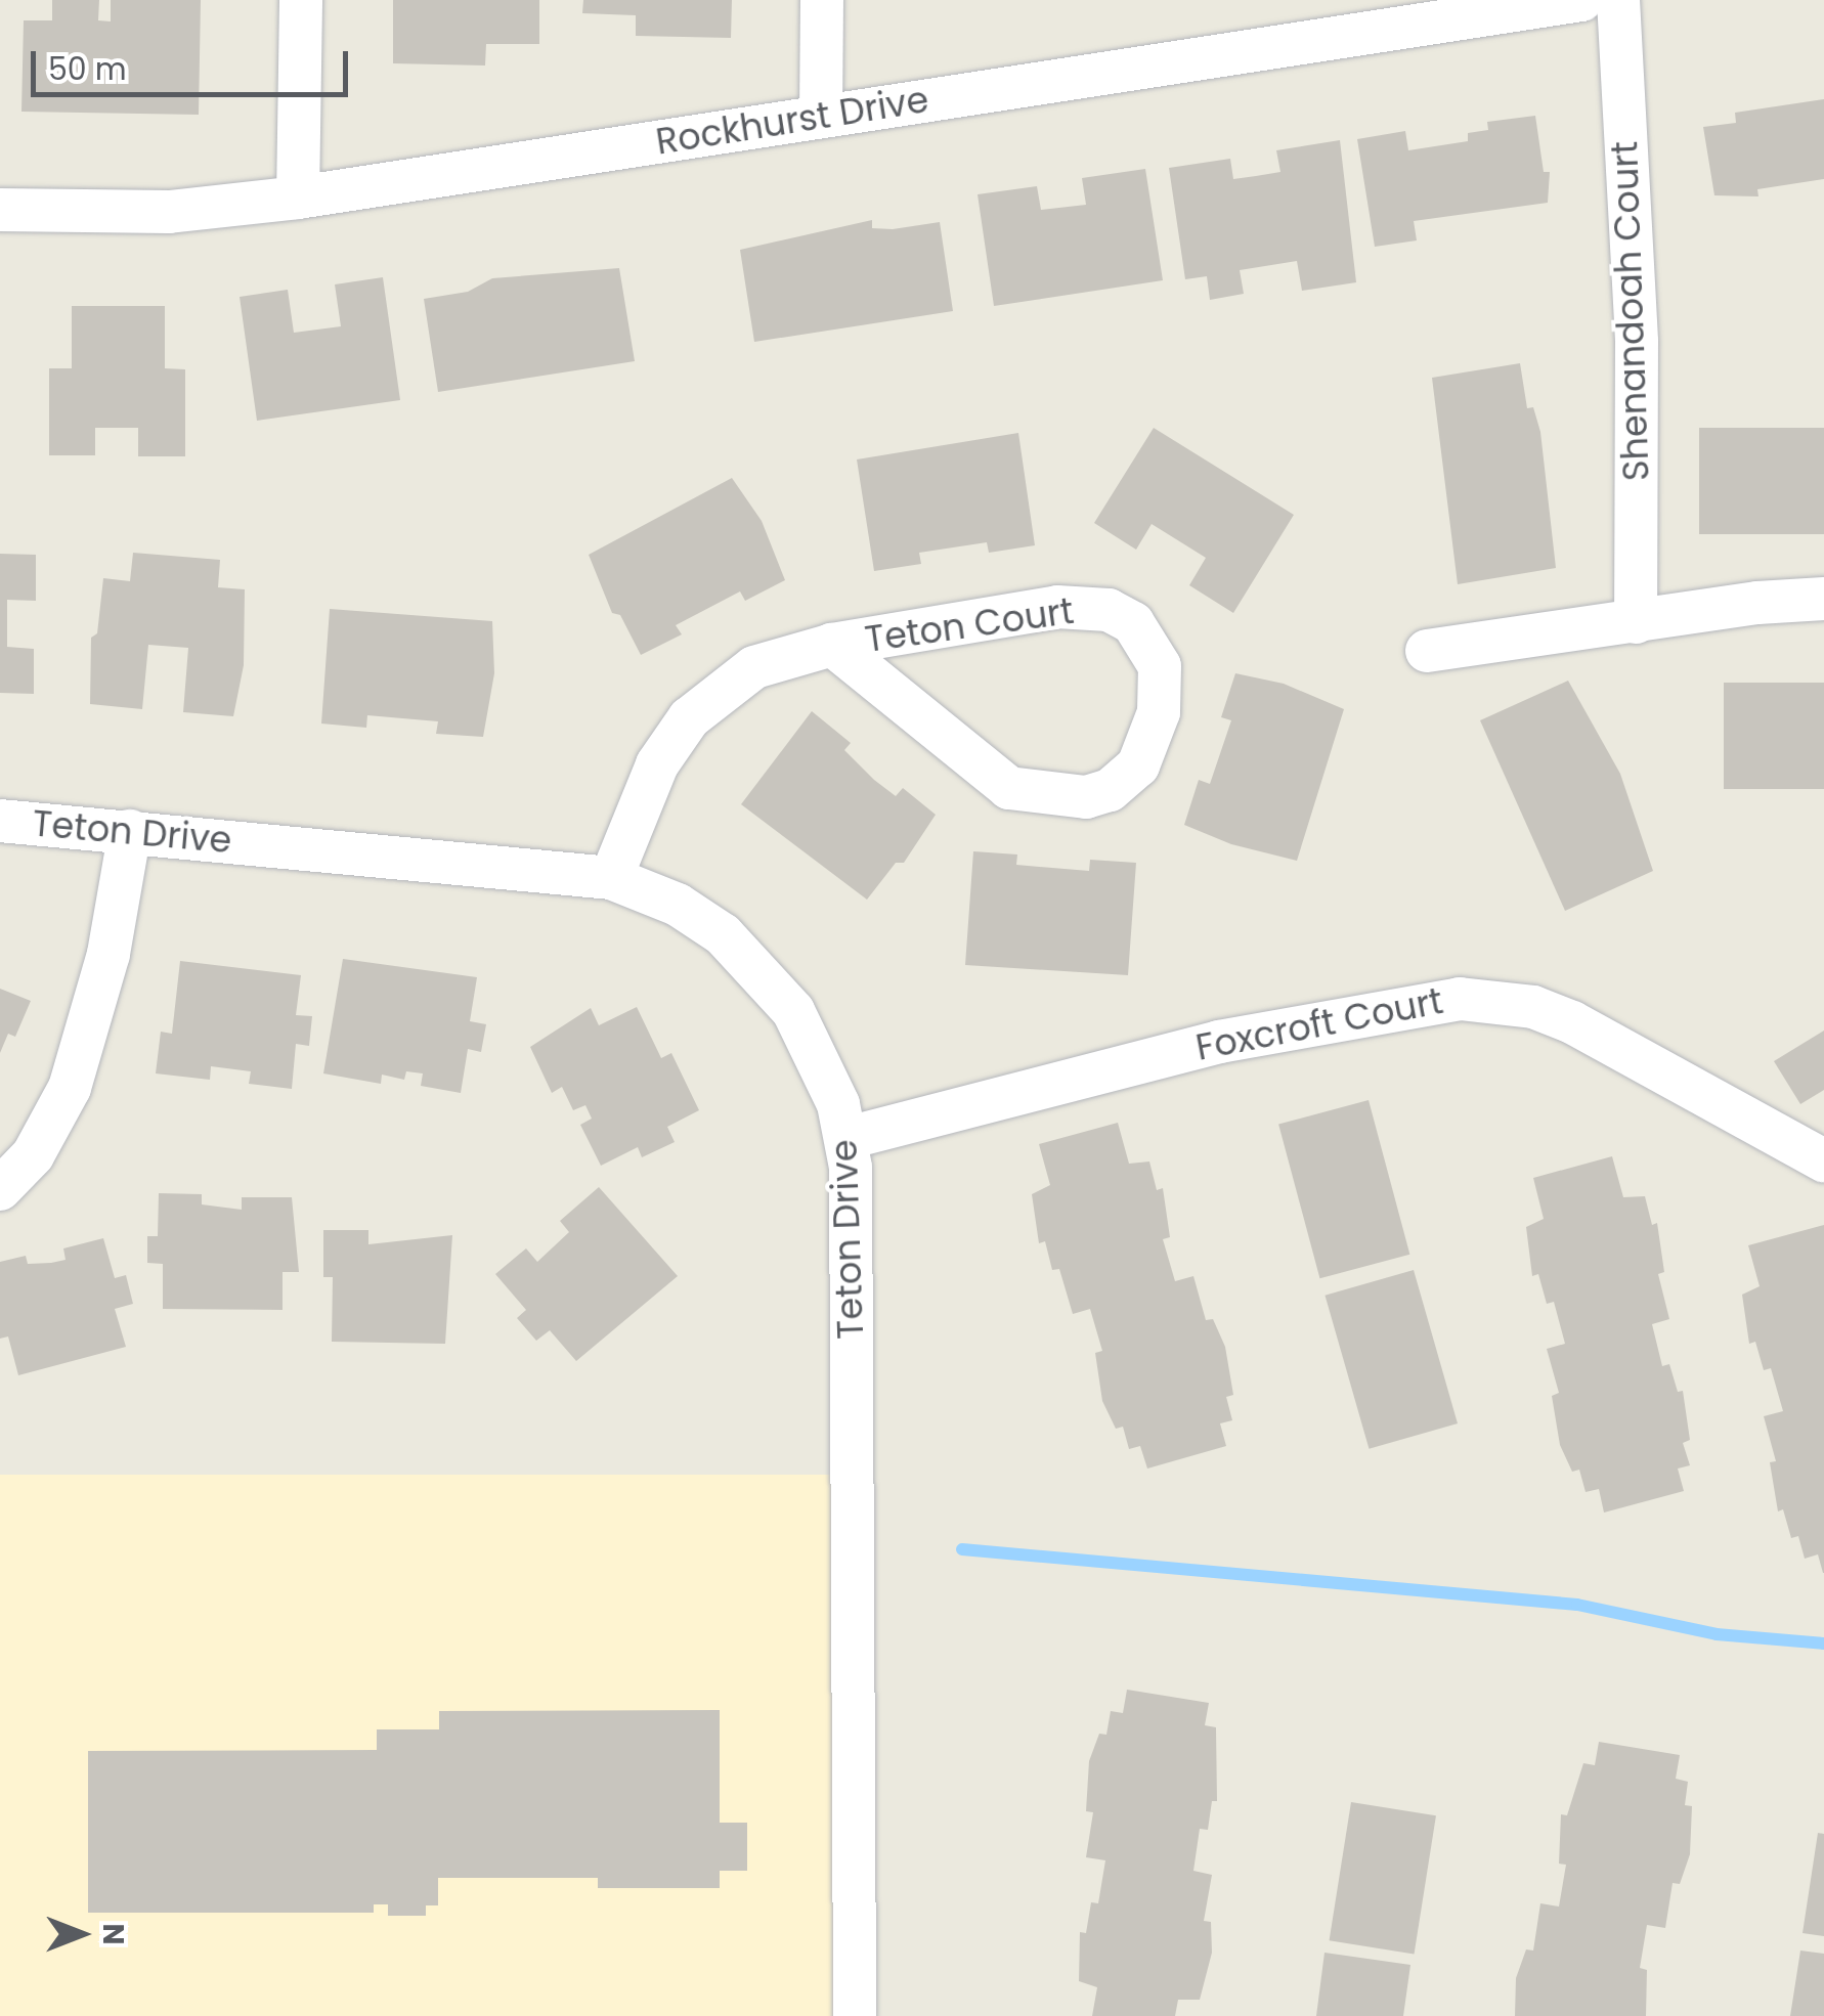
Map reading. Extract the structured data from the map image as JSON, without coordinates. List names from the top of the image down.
{
  "streets": {
    "street": [
      "Rockhurst Drive",
      "Shenandoah Court",
      "Teton Court",
      "Teton Drive",
      "Foxcroft Court"
    ]
  },
  "crossings": [
    ["Teton Court", "Teton Drive"],
    ["Teton Drive", "Foxcroft Court"]
  ],
  "scale_bar": "50 m",
  "north": "right"
}
